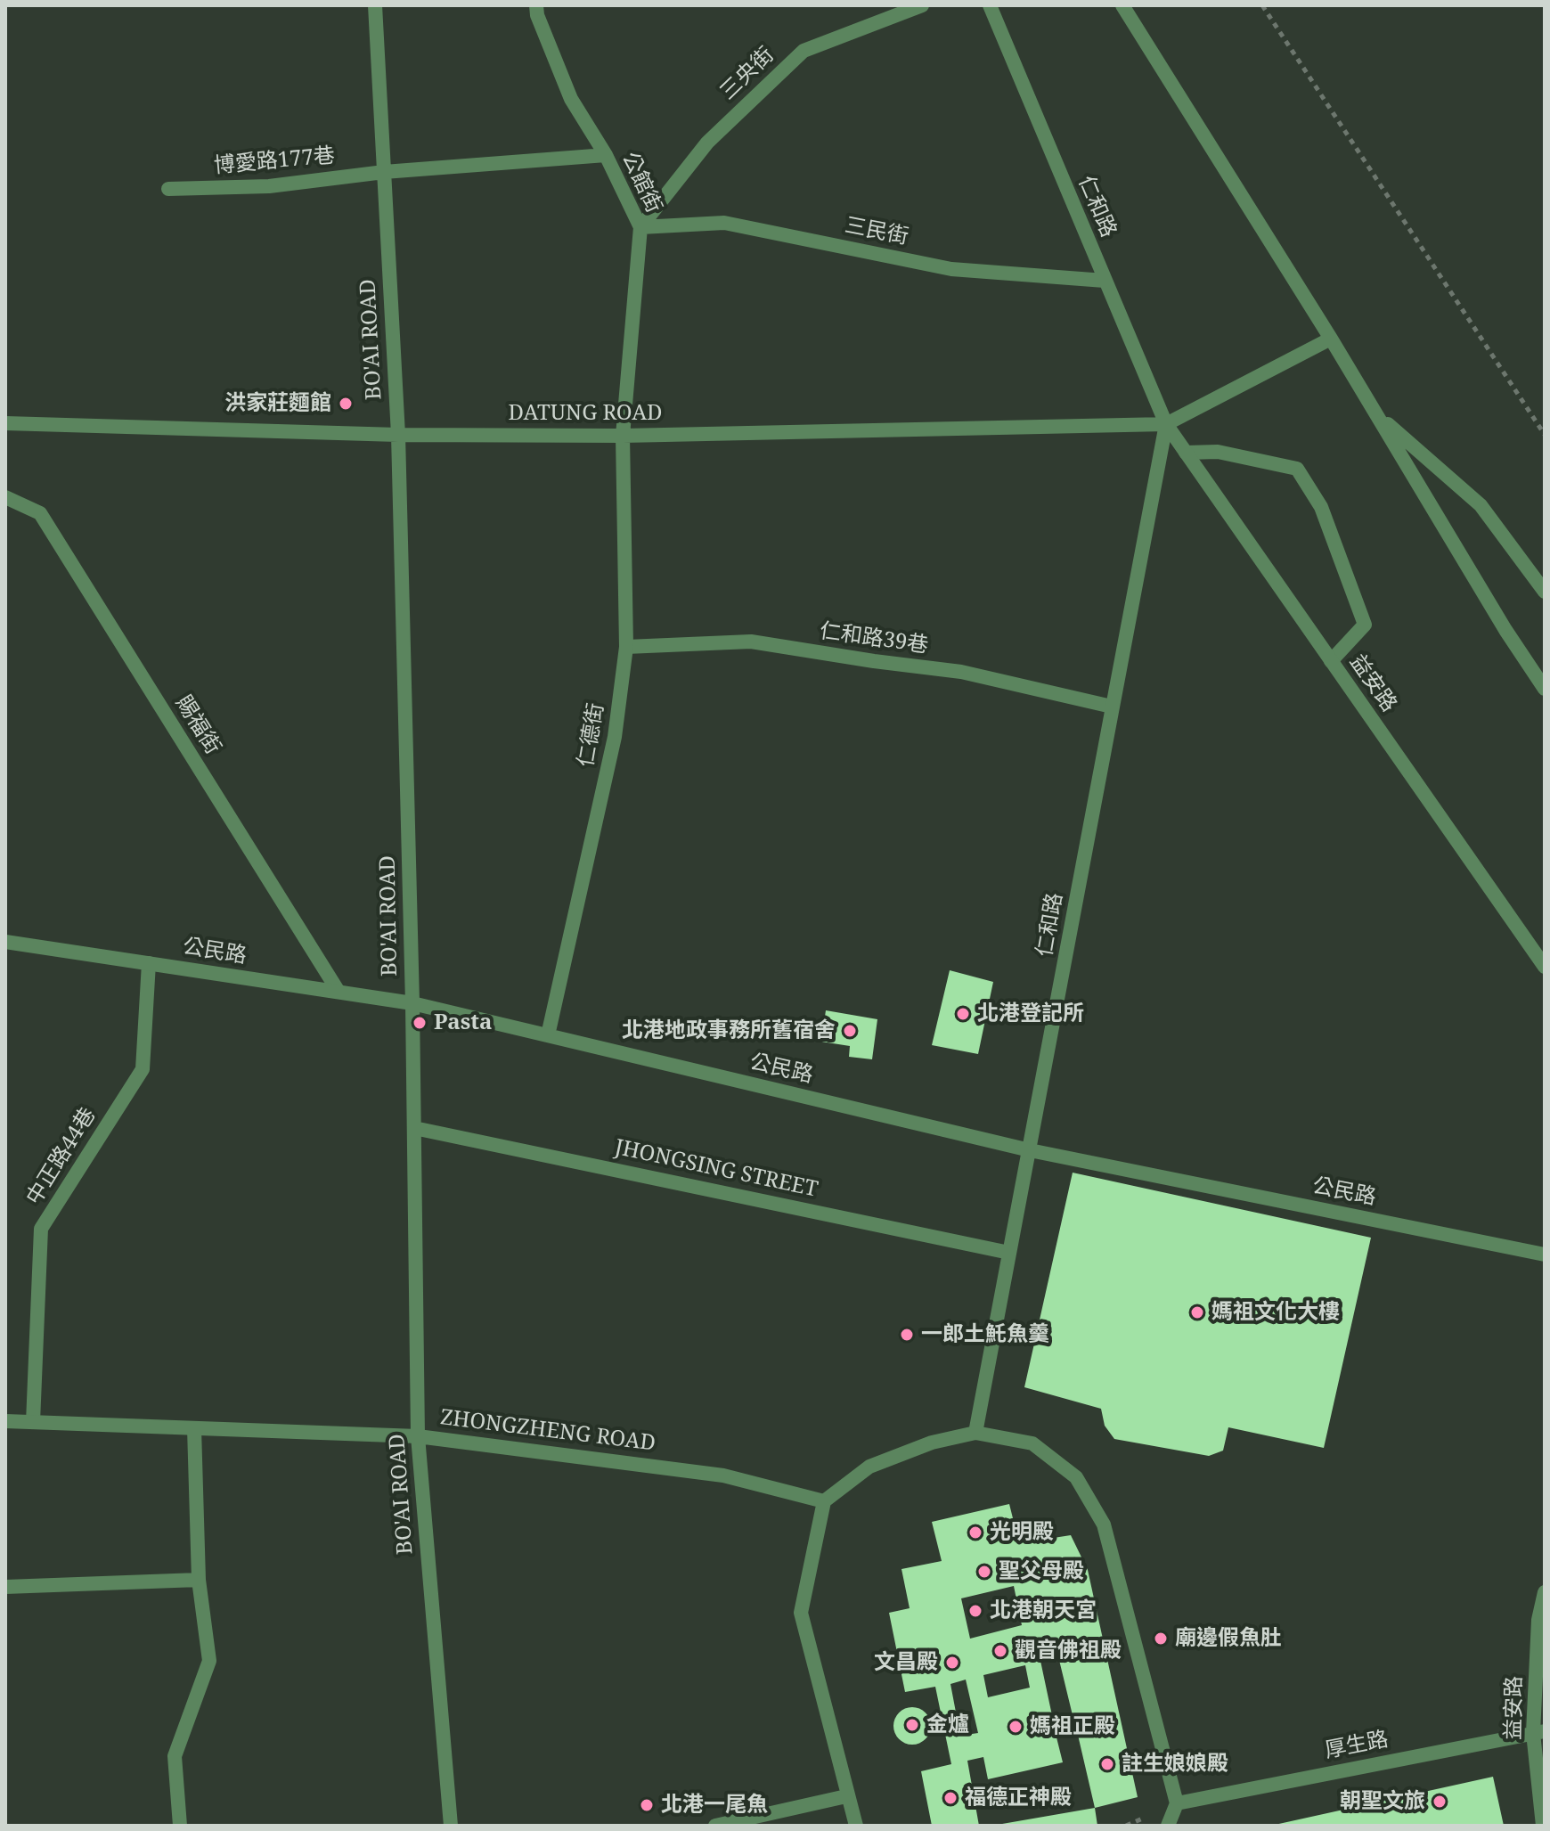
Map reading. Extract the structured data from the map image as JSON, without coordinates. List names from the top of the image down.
{
  "streets": {
    "street": [
      "三央街",
      "博愛路177巷",
      "公館街",
      "仁和路",
      "三民街",
      "BO'AI ROAD",
      "DATUNG ROAD",
      "仁和路39巷",
      "益安路",
      "賜福街",
      "仁德街",
      "公民路",
      "中正路44巷",
      "JHONGSING STREET",
      "ZHONGZHENG ROAD",
      "厚生路"
    ]
  },
  "crossings": [
    ["三央街", "公館街"],
    ["三央街", "三民街"],
    ["博愛路177巷", "公館街"],
    ["博愛路177巷", "BO'AI ROAD"],
    ["公館街", "三民街"],
    ["公館街", "DATUNG ROAD"],
    ["公館街", "仁德街"],
    ["仁和路", "三民街"],
    ["仁和路", "DATUNG ROAD"],
    ["仁和路", "仁和路39巷"],
    ["仁和路", "益安路"],
    ["仁和路", "公民路"],
    ["仁和路", "JHONGSING STREET"],
    ["BO'AI ROAD", "DATUNG ROAD"],
    ["BO'AI ROAD", "公民路"],
    ["BO'AI ROAD", "JHONGSING STREET"],
    ["BO'AI ROAD", "ZHONGZHENG ROAD"],
    ["DATUNG ROAD", "益安路"],
    ["DATUNG ROAD", "仁德街"],
    ["仁和路39巷", "仁德街"],
    ["益安路", "厚生路"],
    ["賜福街", "公民路"],
    ["仁德街", "公民路"],
    ["公民路", "中正路44巷"],
    ["中正路44巷", "ZHONGZHENG ROAD"]
  ],
  "places": [
    "洪家莊麵館",
    "北港登記所",
    "Pasta",
    "北港地政事務所舊宿舍",
    "媽祖文化大樓",
    "一郎土魠魚羹",
    "光明殿",
    "聖父母殿",
    "北港朝天宮",
    "廟邊假魚肚",
    "觀音佛祖殿",
    "文昌殿",
    "金爐",
    "媽祖正殿",
    "註生娘娘殿",
    "福德正神殿",
    "朝聖文旅",
    "北港一尾魚"
  ]
}
